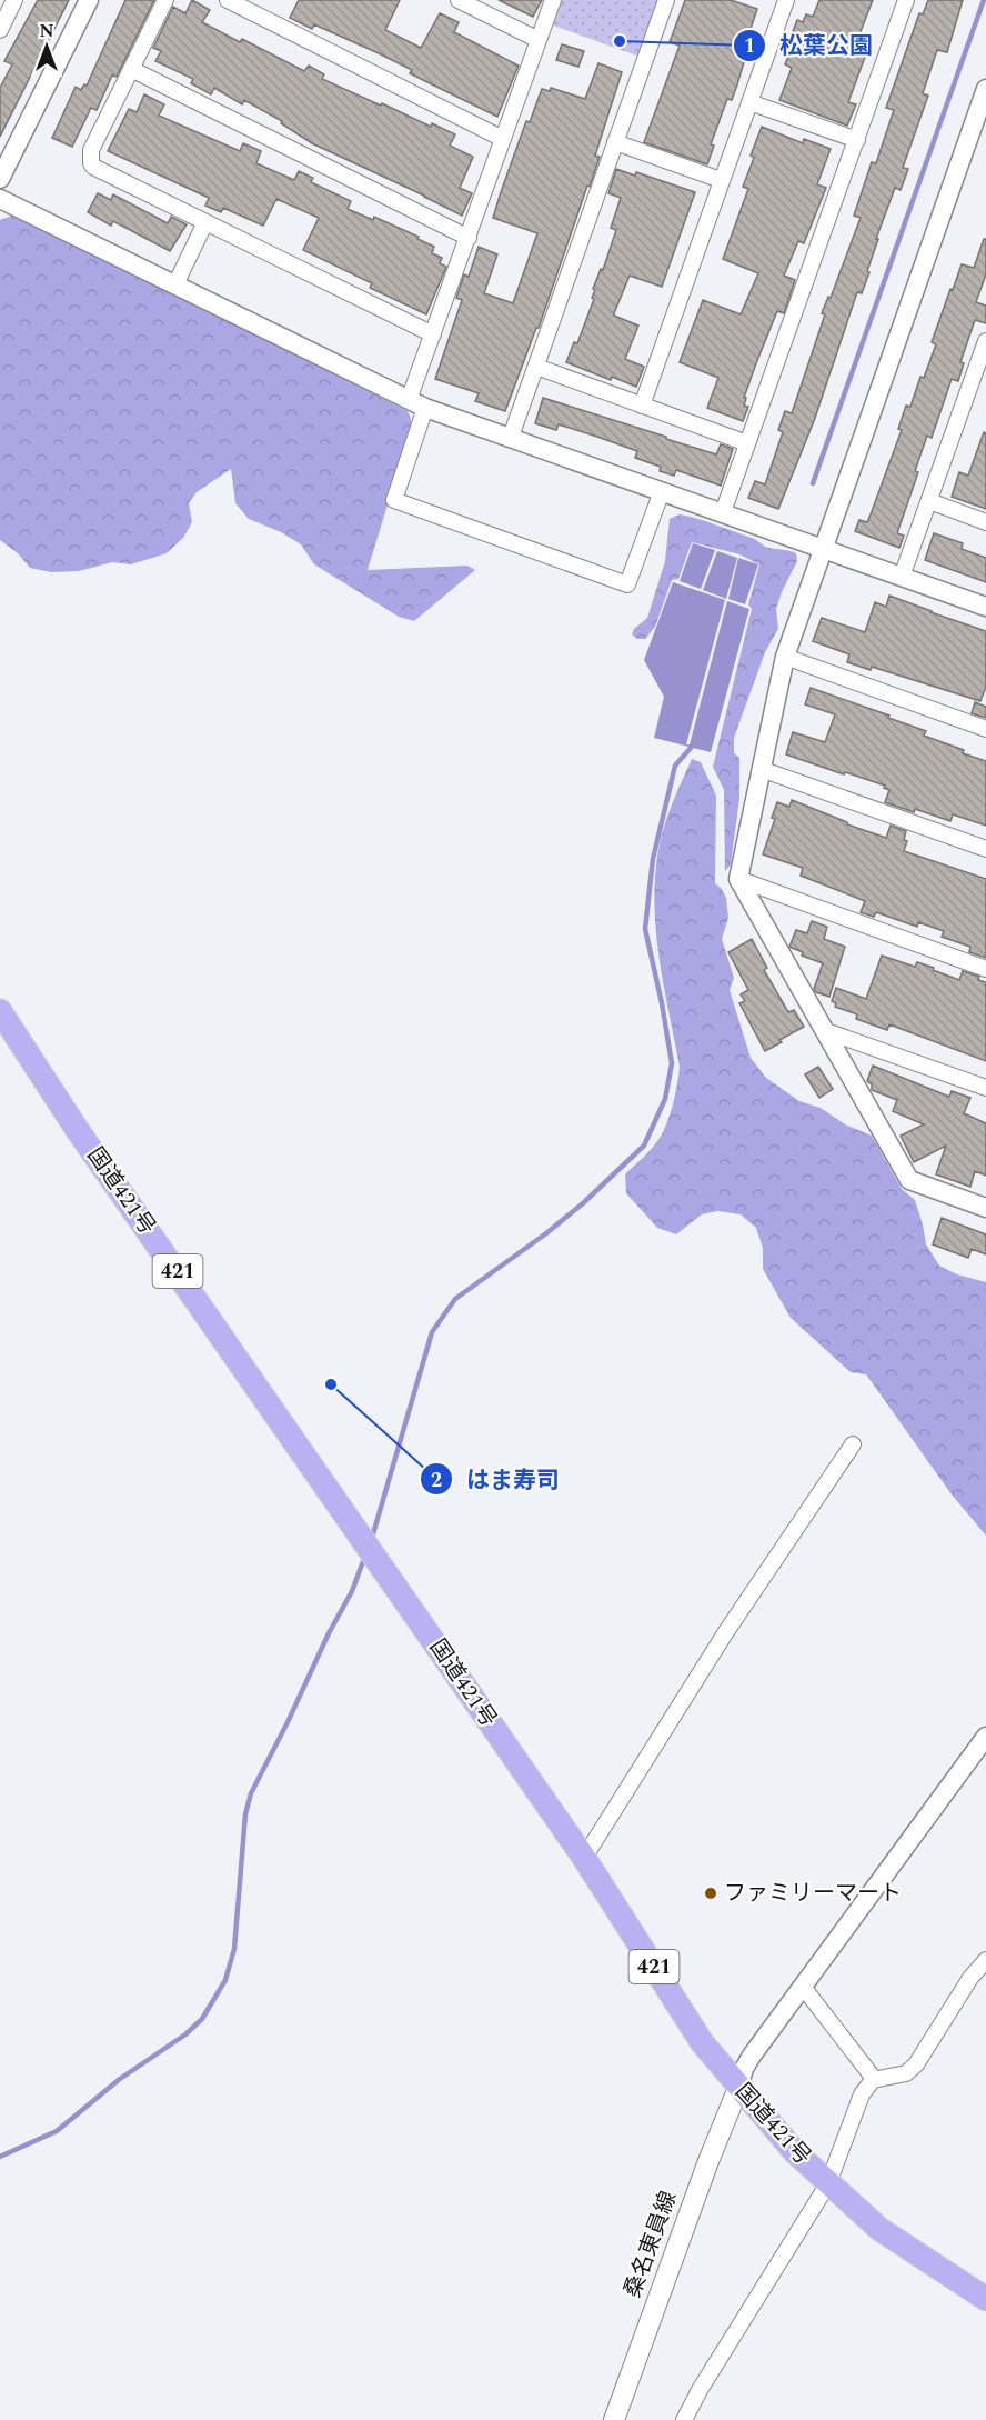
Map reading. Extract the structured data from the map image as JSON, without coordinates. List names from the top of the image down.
{
  "streets": {
    "highway": ["国道421号", "421"],
    "main road": ["桑名東員線"]
  },
  "crossings": [
    ["国道421号", "桑名東員線"]
  ],
  "places": ["松葉公園", "はま寿司", "ファミリーマート"],
  "north": "top"
}
